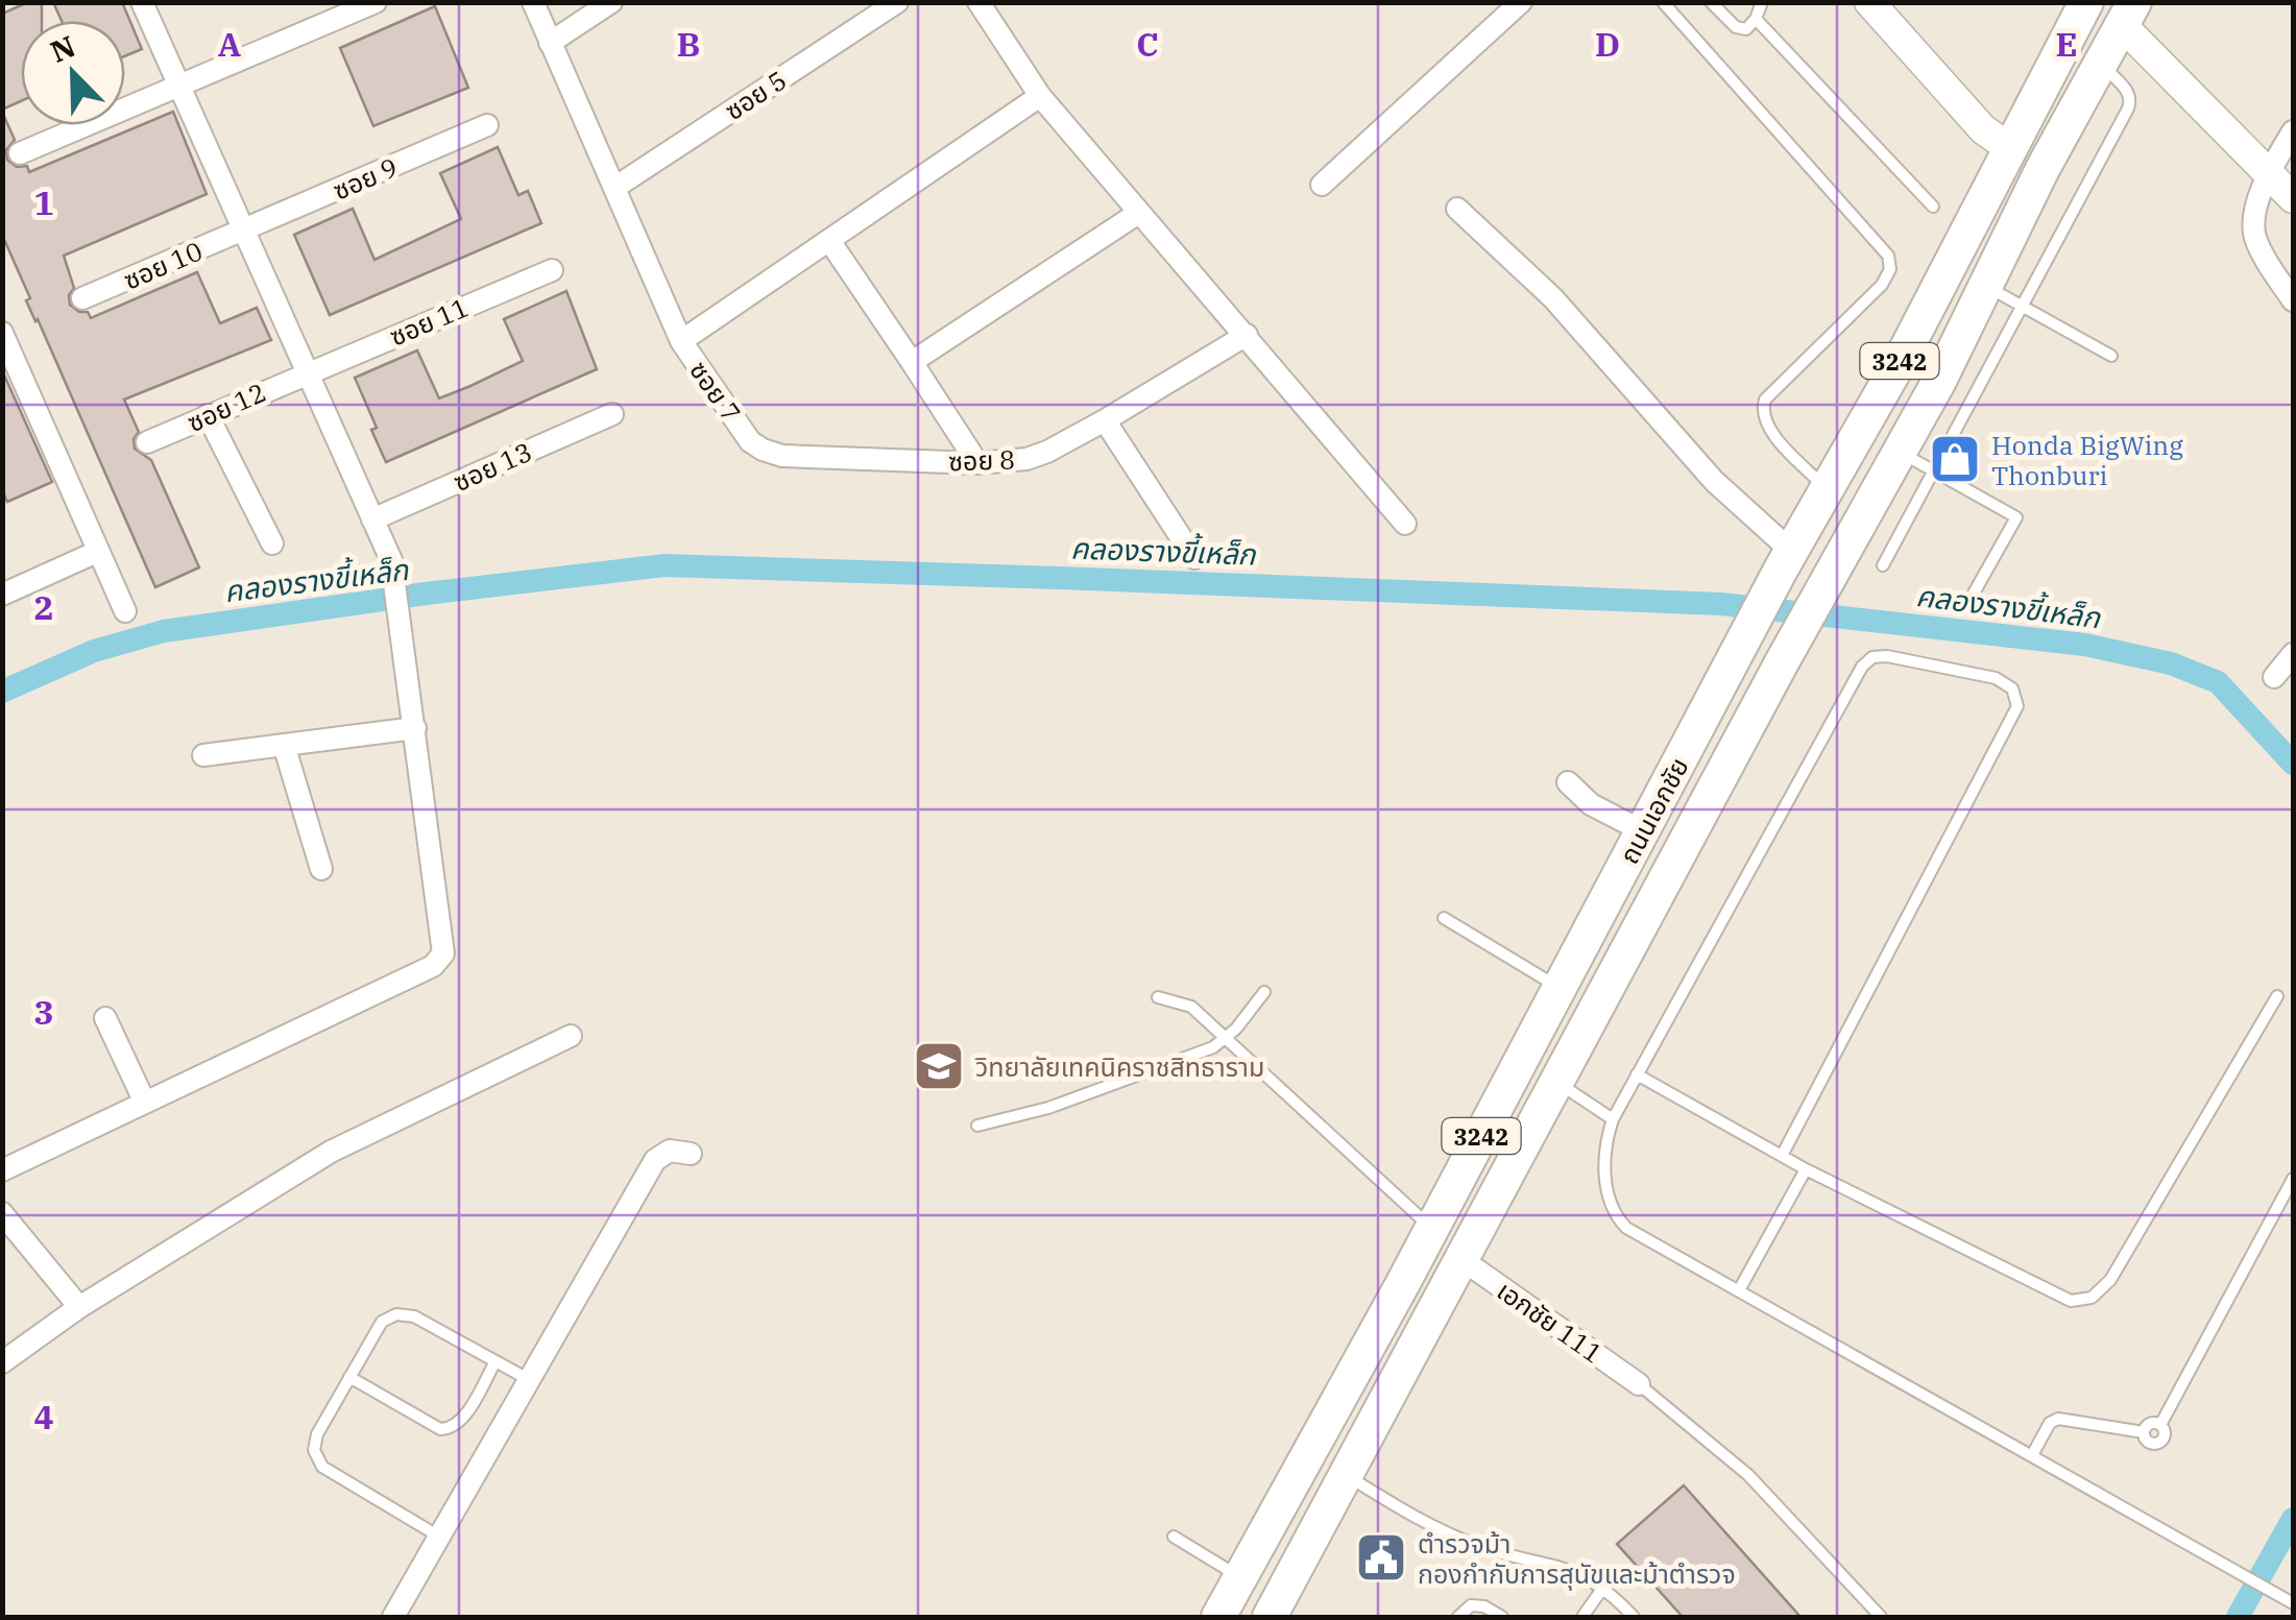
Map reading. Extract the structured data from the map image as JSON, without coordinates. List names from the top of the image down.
{
  "streets": {
    "main road": ["3242", "ถนนเอกชัย"],
    "street": [
      "ซอย 5",
      "ซอย 9",
      "ซอย 10",
      "ซอย 11",
      "ซอย 7",
      "ซอย 12",
      "ซอย 8",
      "ซอย 13",
      "เอกชัย 111"
    ]
  },
  "crossings": [
    ["ซอย 5", "ซอย 7"],
    ["ซอย 9", "ซอย 10"],
    ["ซอย 11", "ซอย 12"],
    ["ซอย 7", "ซอย 8"],
    ["ถนนเอกชัย", "เอกชัย 111"]
  ],
  "water": ["คลองรางขี้เหล็ก"],
  "places": {
    "shop": ["Honda BigWing Thonburi"],
    "school or university": ["วิทยาลัยเทคนิคราชสิทธาราม"],
    "public building": ["ตำรวจม้า กองกำกับการสุนัขและม้าตำรวจ"]
  },
  "north": "top left",
  "grid": {
    "columns": [
      "A",
      "B",
      "C",
      "D",
      "E"
    ],
    "rows": [
      "1",
      "2",
      "3",
      "4"
    ]
  }
}
